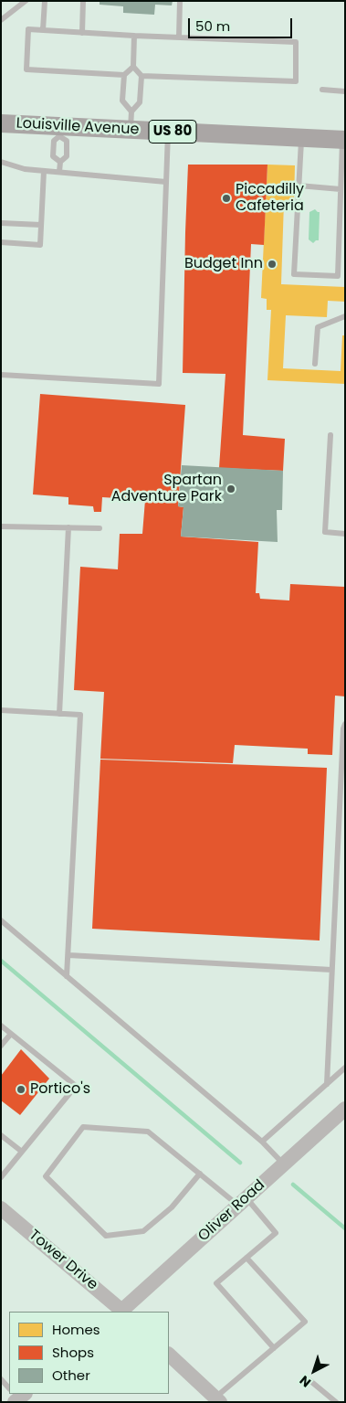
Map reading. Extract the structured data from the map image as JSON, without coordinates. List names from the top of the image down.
{
  "streets": {
    "main road": ["Louisville Avenue", "US 80"],
    "street": ["Oliver Road", "Tower Drive"]
  },
  "crossings": [
    ["Oliver Road", "Tower Drive"]
  ],
  "places": [
    "Piccadilly Cafeteria",
    "Budget Inn",
    "Spartan Adventure Park",
    "Portico's"
  ],
  "legend": ["Homes", "Shops", "Other"],
  "scale_bar": "50 m",
  "north": "bottom left"
}
